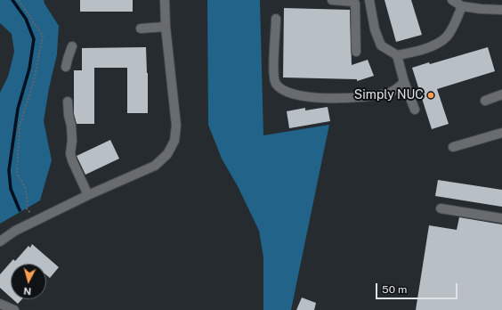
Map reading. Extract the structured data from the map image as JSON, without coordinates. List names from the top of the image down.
{
  "places": ["Simply NUC"],
  "scale_bar": "50 m",
  "north": "bottom"
}
